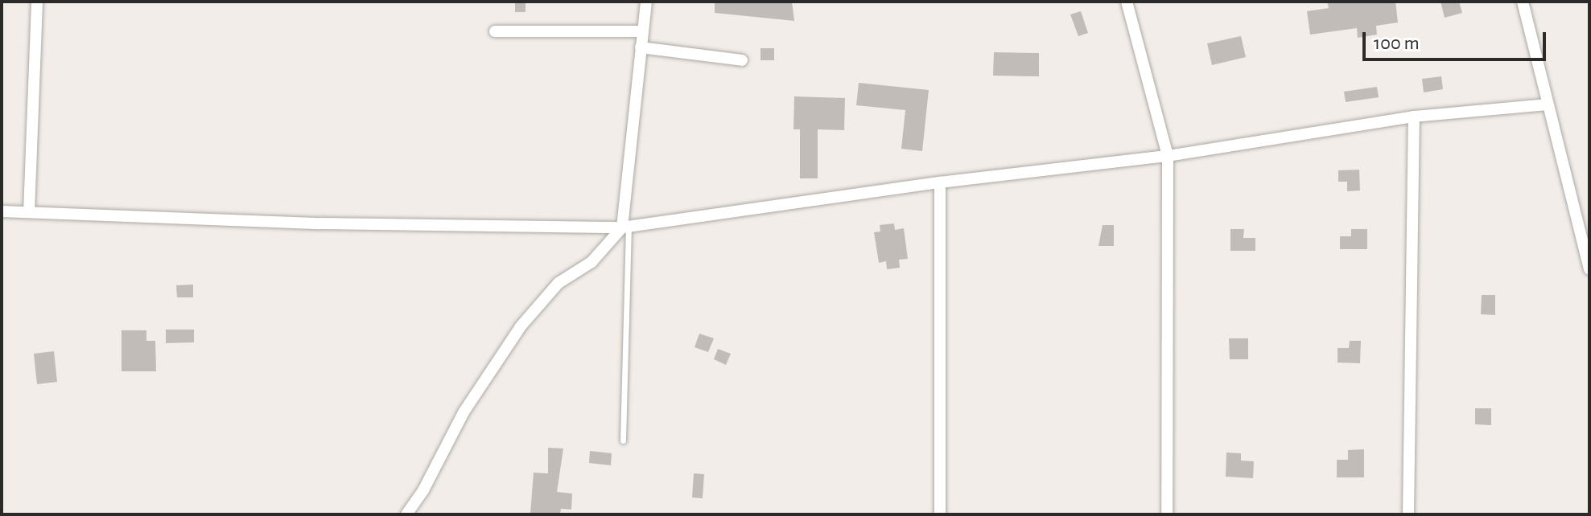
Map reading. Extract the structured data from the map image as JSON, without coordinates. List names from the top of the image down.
{
  "scale_bar": "100 m"
}
